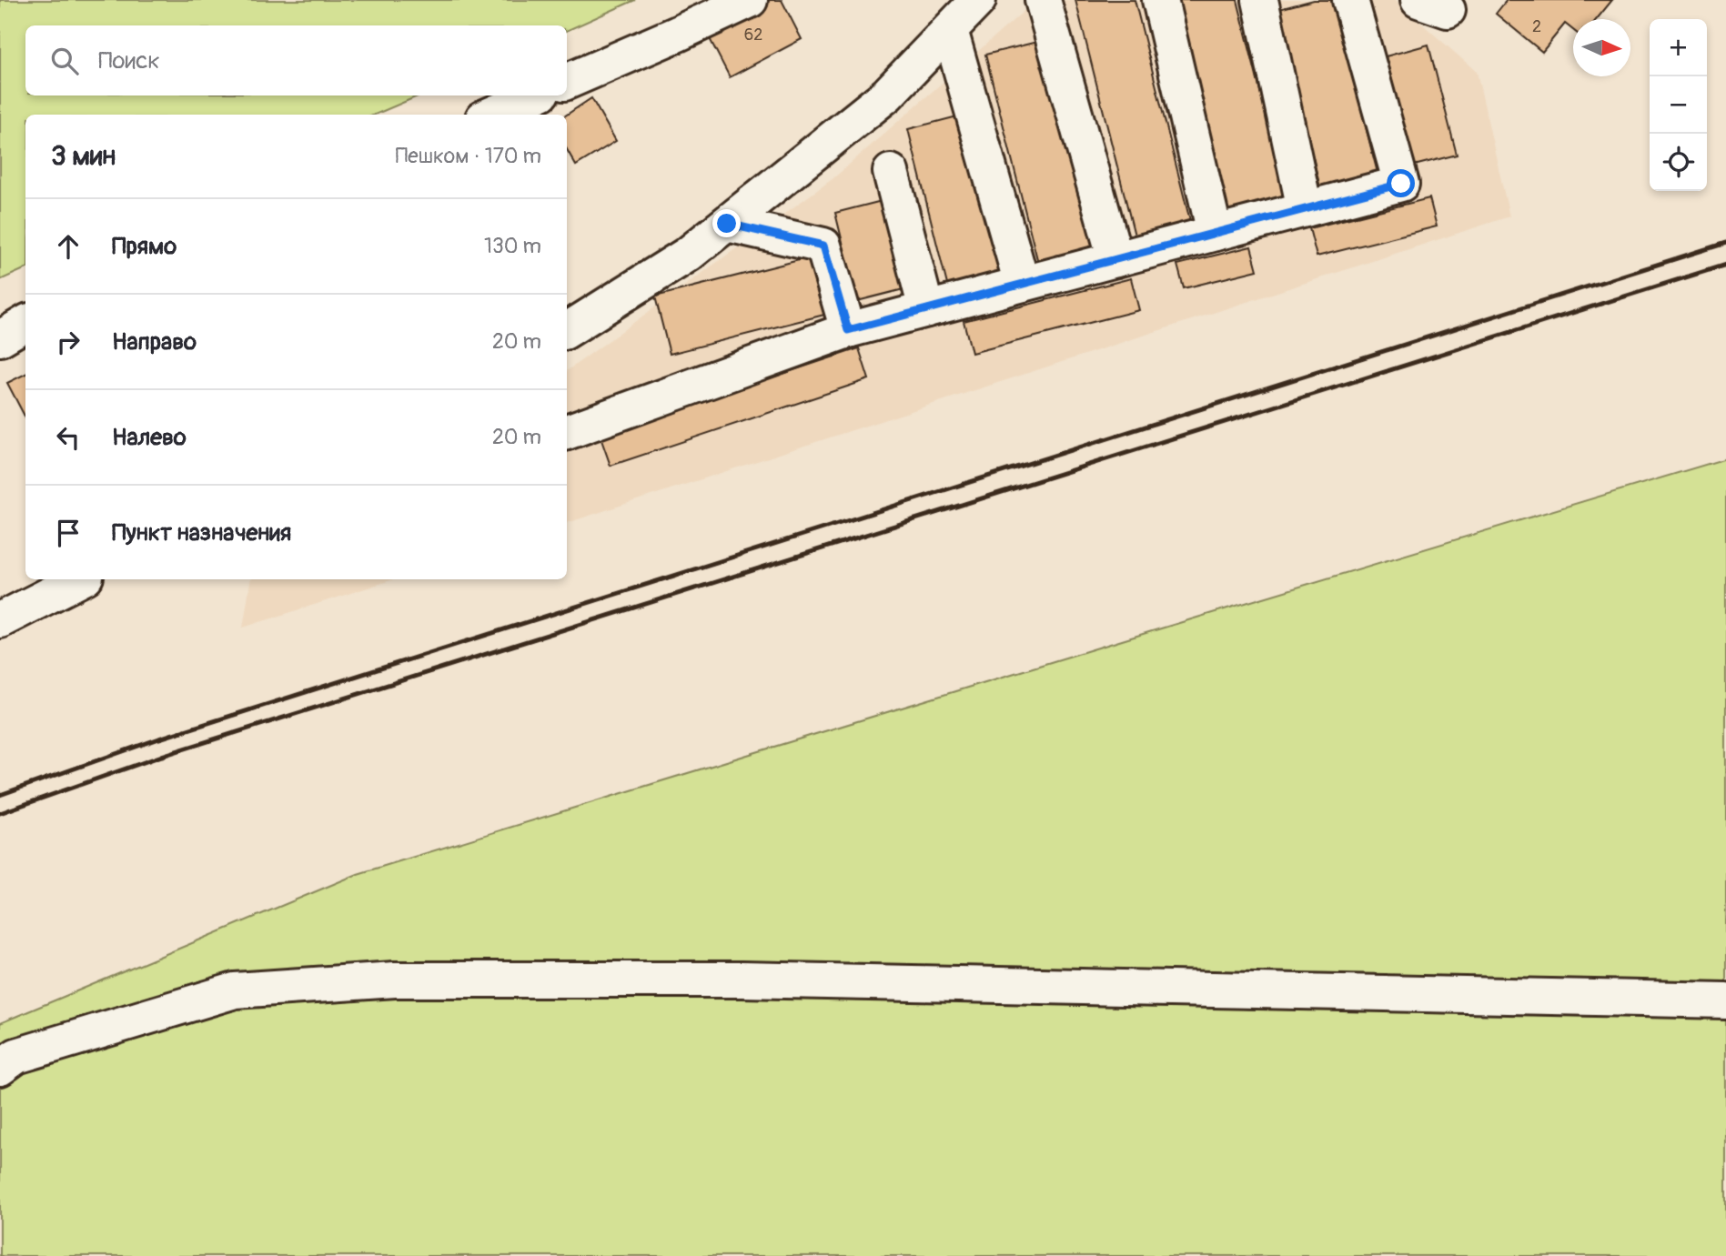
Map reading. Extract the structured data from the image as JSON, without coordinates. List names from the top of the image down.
{
  "house_numbers": ["2", "62"],
  "north": "right",
  "page": {
    "map_buttons": ["+", "−"],
    "search": "Поиск",
    "heading": ["3 мин", "Пешком · 170 m"],
    "list": [
      ["Прямо", "130 m"],
      ["Направо", "20 m"],
      ["Налево", "20 m"],
      "Пункт назначения"
    ]
  }
}
